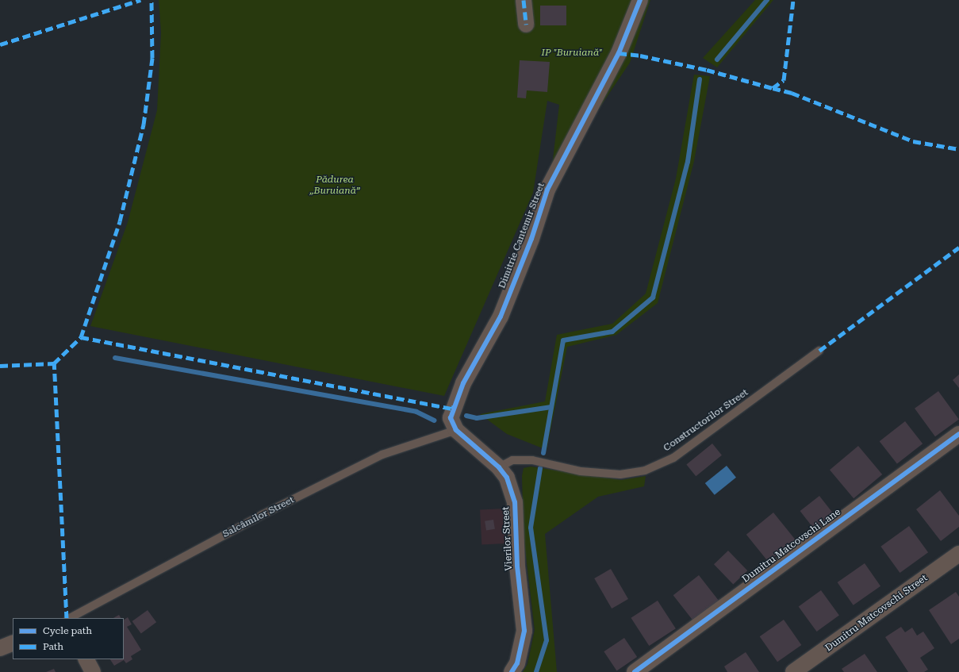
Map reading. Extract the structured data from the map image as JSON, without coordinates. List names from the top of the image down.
{
  "streets": {
    "street": [
      "Dimitrie Cantemir Street",
      "Vierilor Street",
      "Dumitru Matcovschi Lane",
      "Dumitru Matcovschi Street"
    ],
    "lane": ["Constructorilor Street", "Salcâmilor Street"]
  },
  "crossings": [
    ["Dimitrie Cantemir Street", "Salcâmilor Street"],
    ["Dimitrie Cantemir Street", "Vierilor Street"],
    ["Constructorilor Street", "Vierilor Street"],
    ["Salcâmilor Street", "Vierilor Street"]
  ],
  "parks": ["IP \"Buruiană\"", "Pădurea „Buruiană”"],
  "legend": ["Cycle path", "Path"]
}
